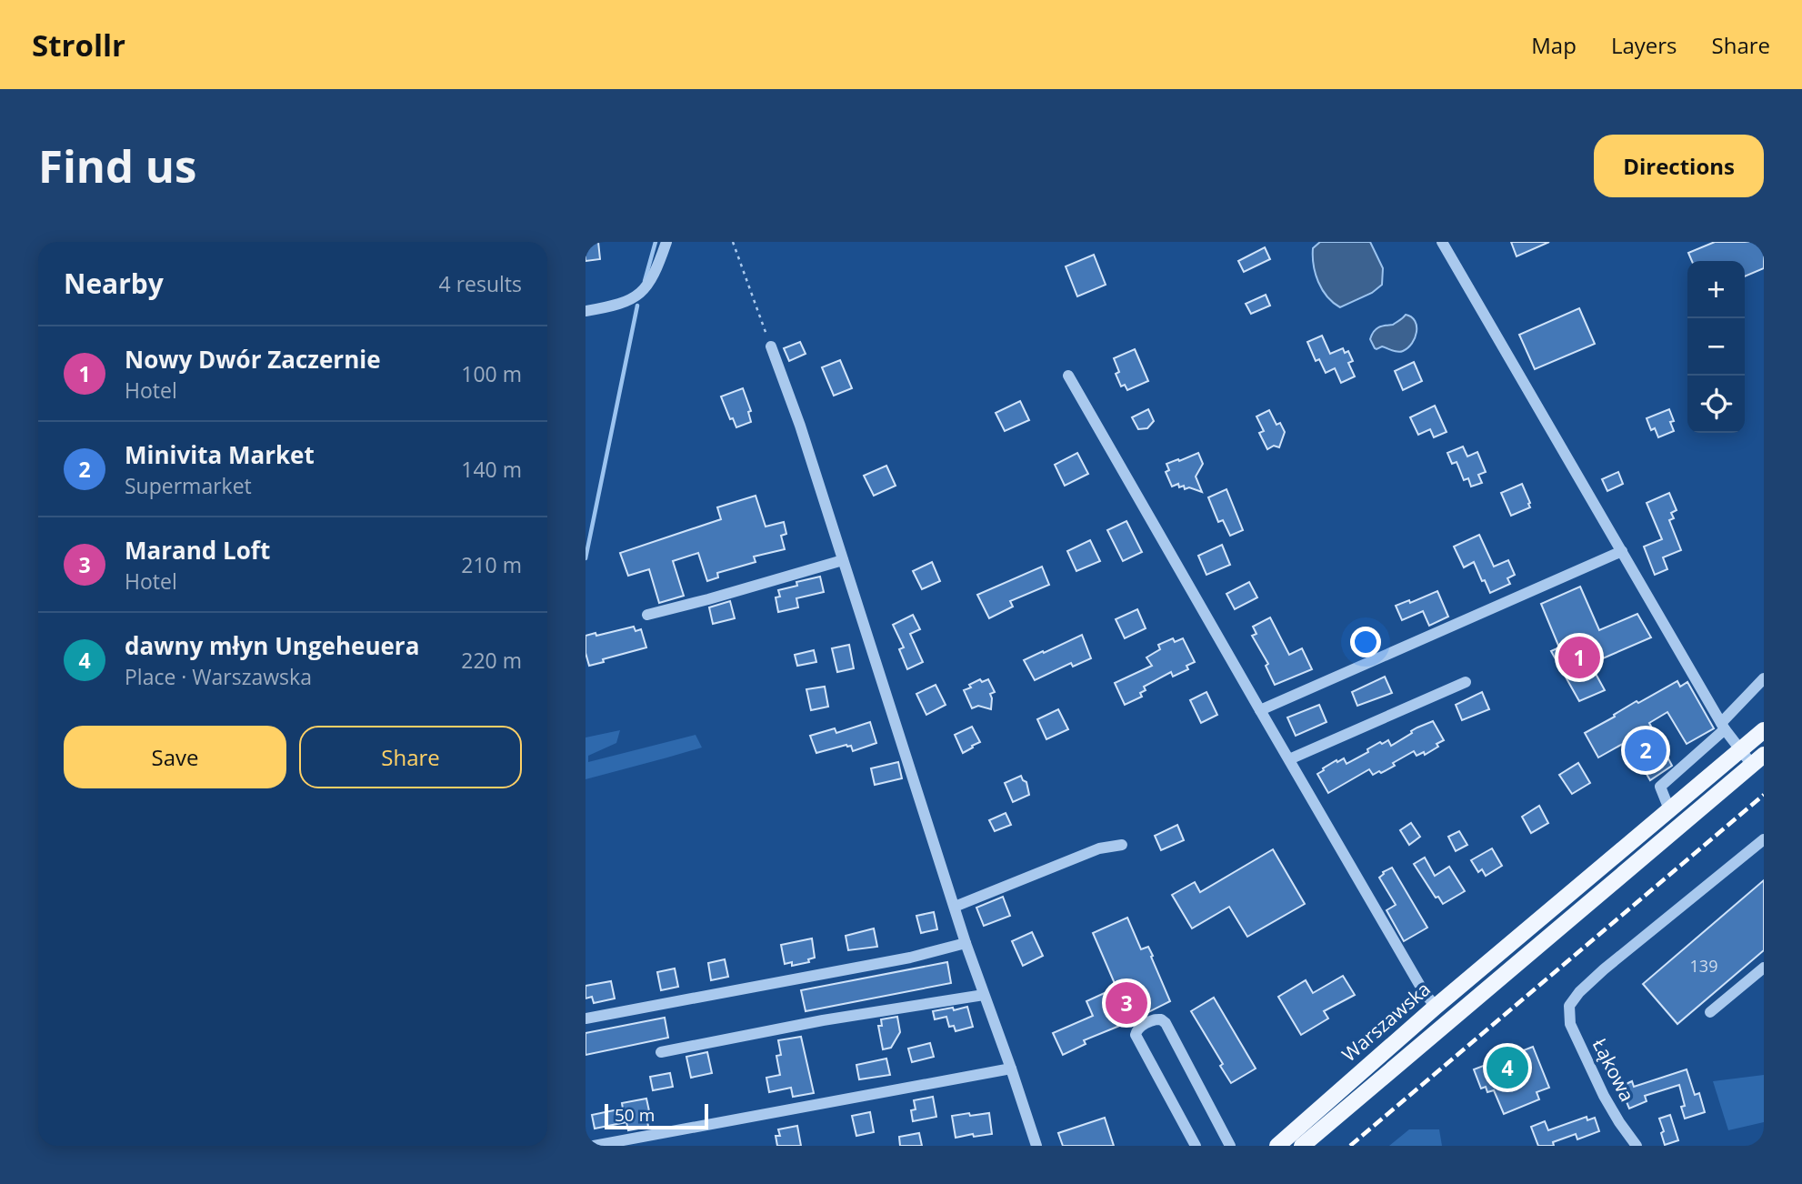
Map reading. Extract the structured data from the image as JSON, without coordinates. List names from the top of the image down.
{
  "streets": {
    "main road": ["Warszawska"],
    "street": ["Łąkowa"]
  },
  "house_numbers": ["139"],
  "scale_bar": "50 m",
  "page": {
    "header": "Strollr",
    "nav": ["Map", "Layers", "Share"],
    "buttons": [
      "Directions",
      ["Save", "Share"]
    ],
    "title": "Find us",
    "heading": ["Nearby", "4 results"],
    "map_buttons": ["+", "−"],
    "list": [
      {
        "mark": "1",
        "name": "Nowy Dwór Zaczernie",
        "note": "Hotel",
        "value": "100 m"
      },
      {
        "mark": "2",
        "name": "Minivita Market",
        "note": "Supermarket",
        "value": "140 m"
      },
      {
        "mark": "3",
        "name": "Marand Loft",
        "note": "Hotel",
        "value": "210 m"
      },
      {
        "mark": "4",
        "name": "dawny młyn Ungeheuera",
        "note": "Place · Warszawska",
        "value": "220 m"
      }
    ],
    "pins": [
      "1",
      "2",
      "3",
      "4"
    ],
    "scale": "50 m"
  }
}
